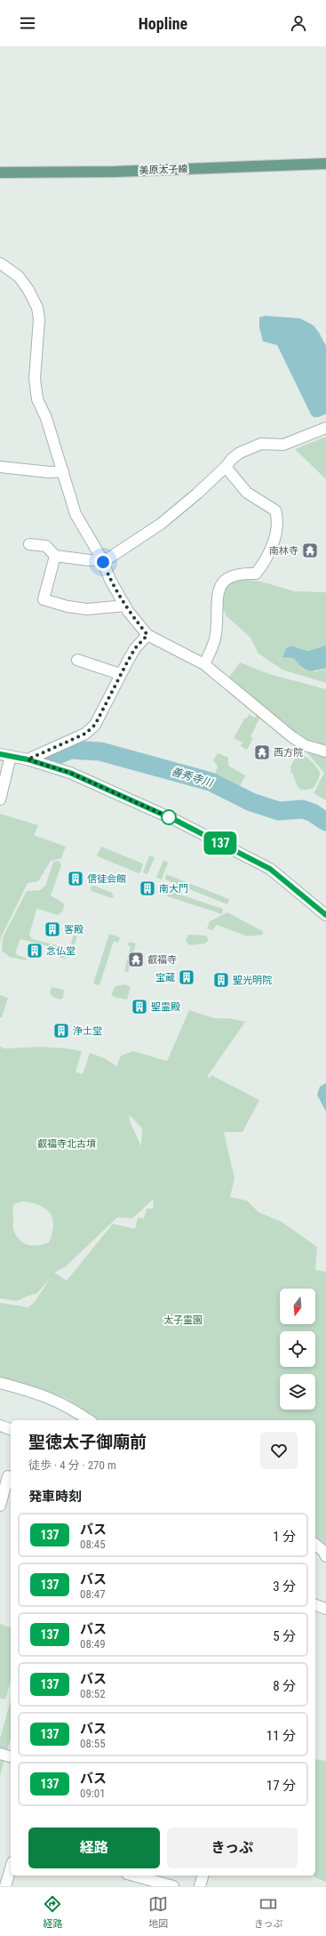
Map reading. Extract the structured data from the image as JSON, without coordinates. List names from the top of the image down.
{
  "streets": {
    "main road": ["美原太子線"]
  },
  "water": ["善秀寺川"],
  "parks": ["叡福寺北古墳", "太子霊園"],
  "places": {
    "temple": ["南林寺", "西方院", "叡福寺"],
    "building": [
      "信徒会館",
      "南大門",
      "客殿",
      "念仏堂",
      "宝蔵",
      "聖光明院",
      "聖霊殿",
      "浄土堂"
    ]
  },
  "lines": ["bus line 137"],
  "north": "bottom",
  "page": {
    "header": "Hopline",
    "on_map": "137",
    "heading": [
      ["聖徳太子御廟前", "徒歩 · 4 分 · 270 m"],
      "発車時刻"
    ],
    "list": [
      {
        "mark": "137",
        "name": "バス",
        "note": "08:45",
        "value": "1 分"
      },
      {
        "mark": "137",
        "name": "バス",
        "note": "08:47",
        "value": "3 分"
      },
      {
        "mark": "137",
        "name": "バス",
        "note": "08:49",
        "value": "5 分"
      },
      {
        "mark": "137",
        "name": "バス",
        "note": "08:52",
        "value": "8 分"
      },
      {
        "mark": "137",
        "name": "バス",
        "note": "08:55",
        "value": "11 分"
      },
      {
        "mark": "137",
        "name": "バス",
        "note": "09:01",
        "value": "17 分"
      }
    ],
    "buttons": ["経路", "きっぷ"],
    "tabs": ["経路", "地図", "きっぷ"]
  }
}
